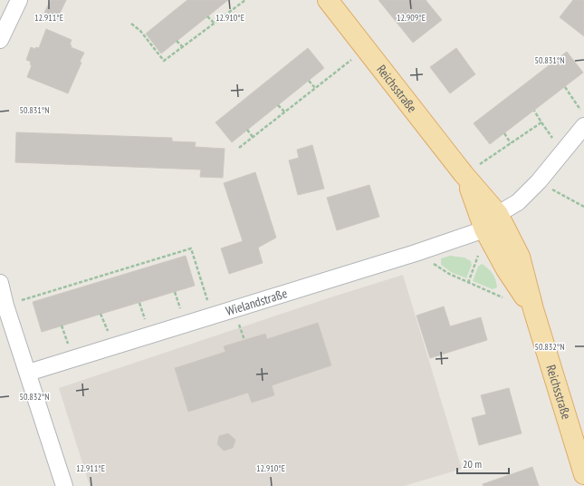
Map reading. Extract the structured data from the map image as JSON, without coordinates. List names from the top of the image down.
{
  "streets": {
    "main road": ["Reichsstraße"],
    "street": ["Wielandstraße"]
  },
  "crossings": [
    ["Reichsstraße", "Wielandstraße"]
  ],
  "scale_bar": "20 m",
  "coordinates": [
    "12.911°E",
    "12.910°E",
    "12.909°E",
    "50.831°N",
    "50.832°N"
  ]
}
